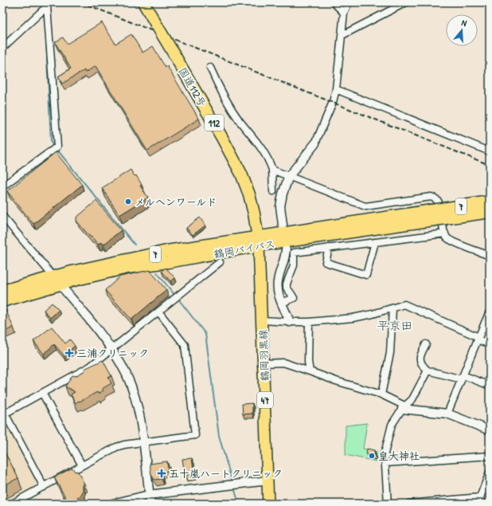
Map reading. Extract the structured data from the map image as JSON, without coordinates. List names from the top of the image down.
{
  "streets": {
    "highway": [
      "国道112号",
      "112",
      "7",
      "鶴岡バイパス"
    ],
    "main road": ["鶴岡羽黒線", "47"]
  },
  "crossings": [
    ["国道112号", "鶴岡バイパス"],
    ["国道112号", "鶴岡羽黒線"],
    ["鶴岡バイパス", "鶴岡羽黒線"]
  ],
  "districts": ["平京田"],
  "places": {
    "other": ["メルヘンワールド", "皇大神社"],
    "health": ["三浦クリニック", "五十嵐ハートクリニック"]
  },
  "north": "top"
}
